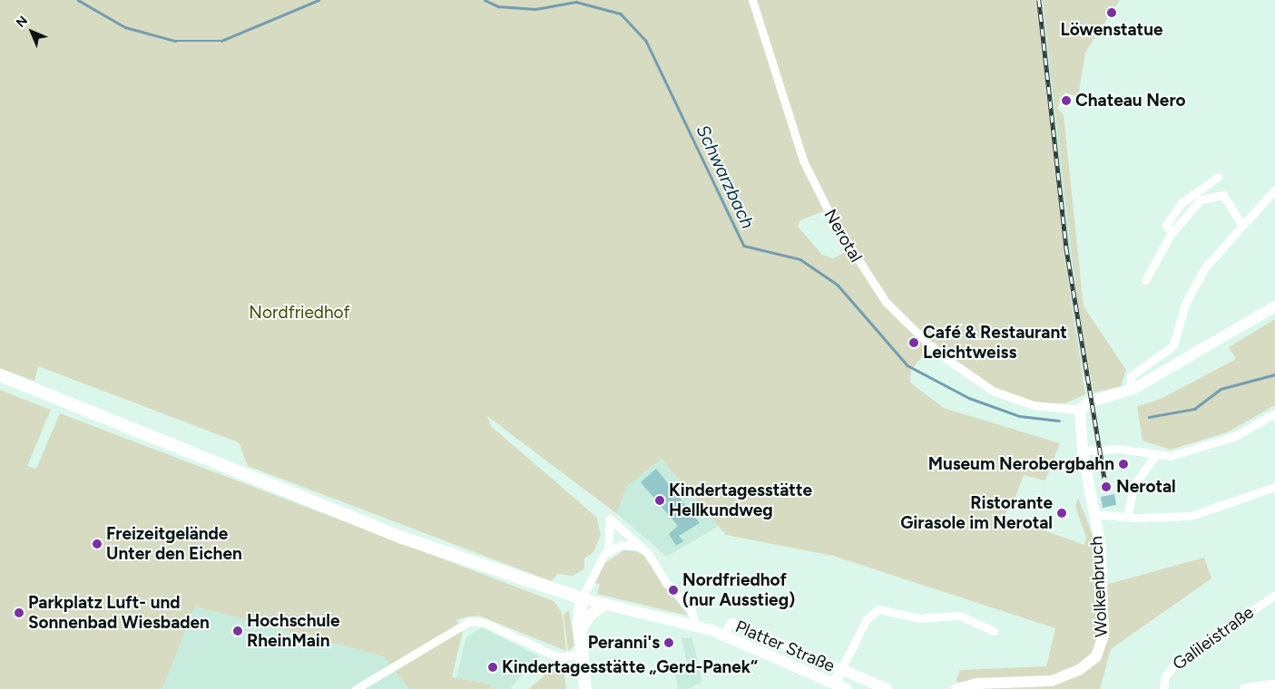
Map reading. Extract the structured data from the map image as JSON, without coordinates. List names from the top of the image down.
{
  "streets": {
    "street": [
      "Nerotal",
      "Wolkenbruch",
      "Galileistraße",
      "Platter Straße"
    ]
  },
  "water": ["Schwarzbach"],
  "parks": ["Nordfriedhof"],
  "places": [
    "Löwenstatue",
    "Chateau Nero",
    "Café & Restaurant Leichtweiss",
    "Museum Nerobergbahn",
    "Nerotal",
    "Kindertagesstätte Hellkundweg",
    "Ristorante Girasole im Nerotal",
    "Freizeitgelände Unter den Eichen",
    "Nordfriedhof (nur Ausstieg)",
    "Parkplatz Luft- und Sonnenbad Wiesbaden",
    "Hochschule RheinMain",
    "Peranni's",
    "Kindertagesstätte „Gerd-Panek“"
  ],
  "north": "top left"
}
